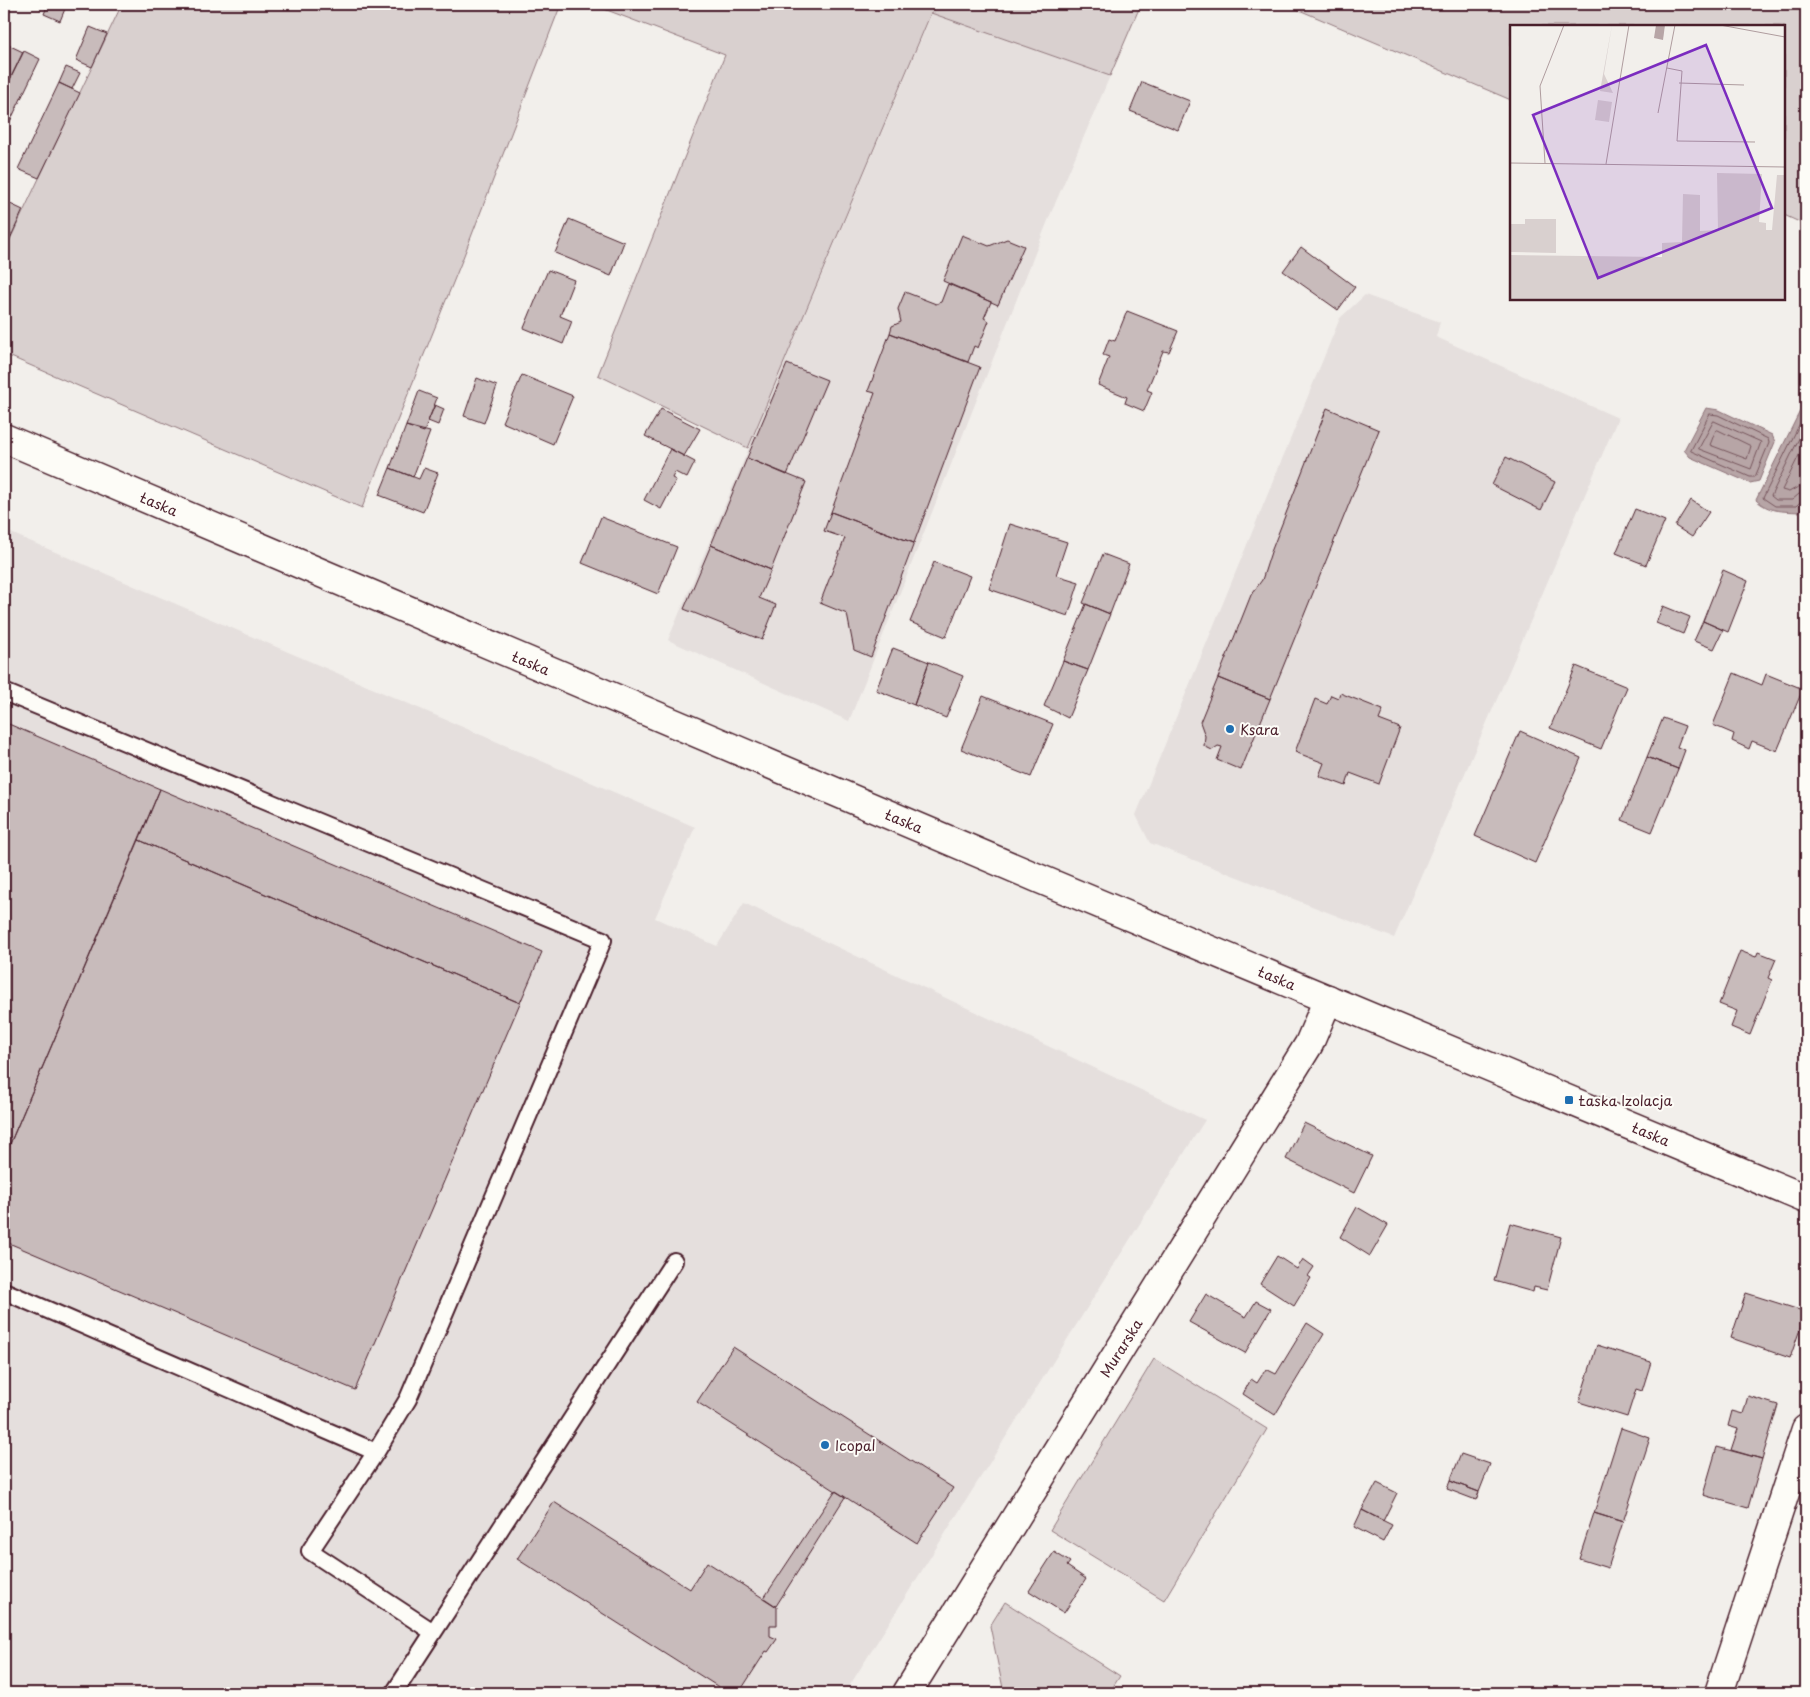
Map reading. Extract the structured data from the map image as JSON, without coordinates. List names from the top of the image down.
{
  "streets": {
    "main road": ["Łaska", "Murarska"]
  },
  "crossings": [
    ["Łaska", "Murarska"]
  ],
  "places": {
    "other": ["Ksara", "Icopal"],
    "transit": ["Łaska Izolacja"]
  }
}
